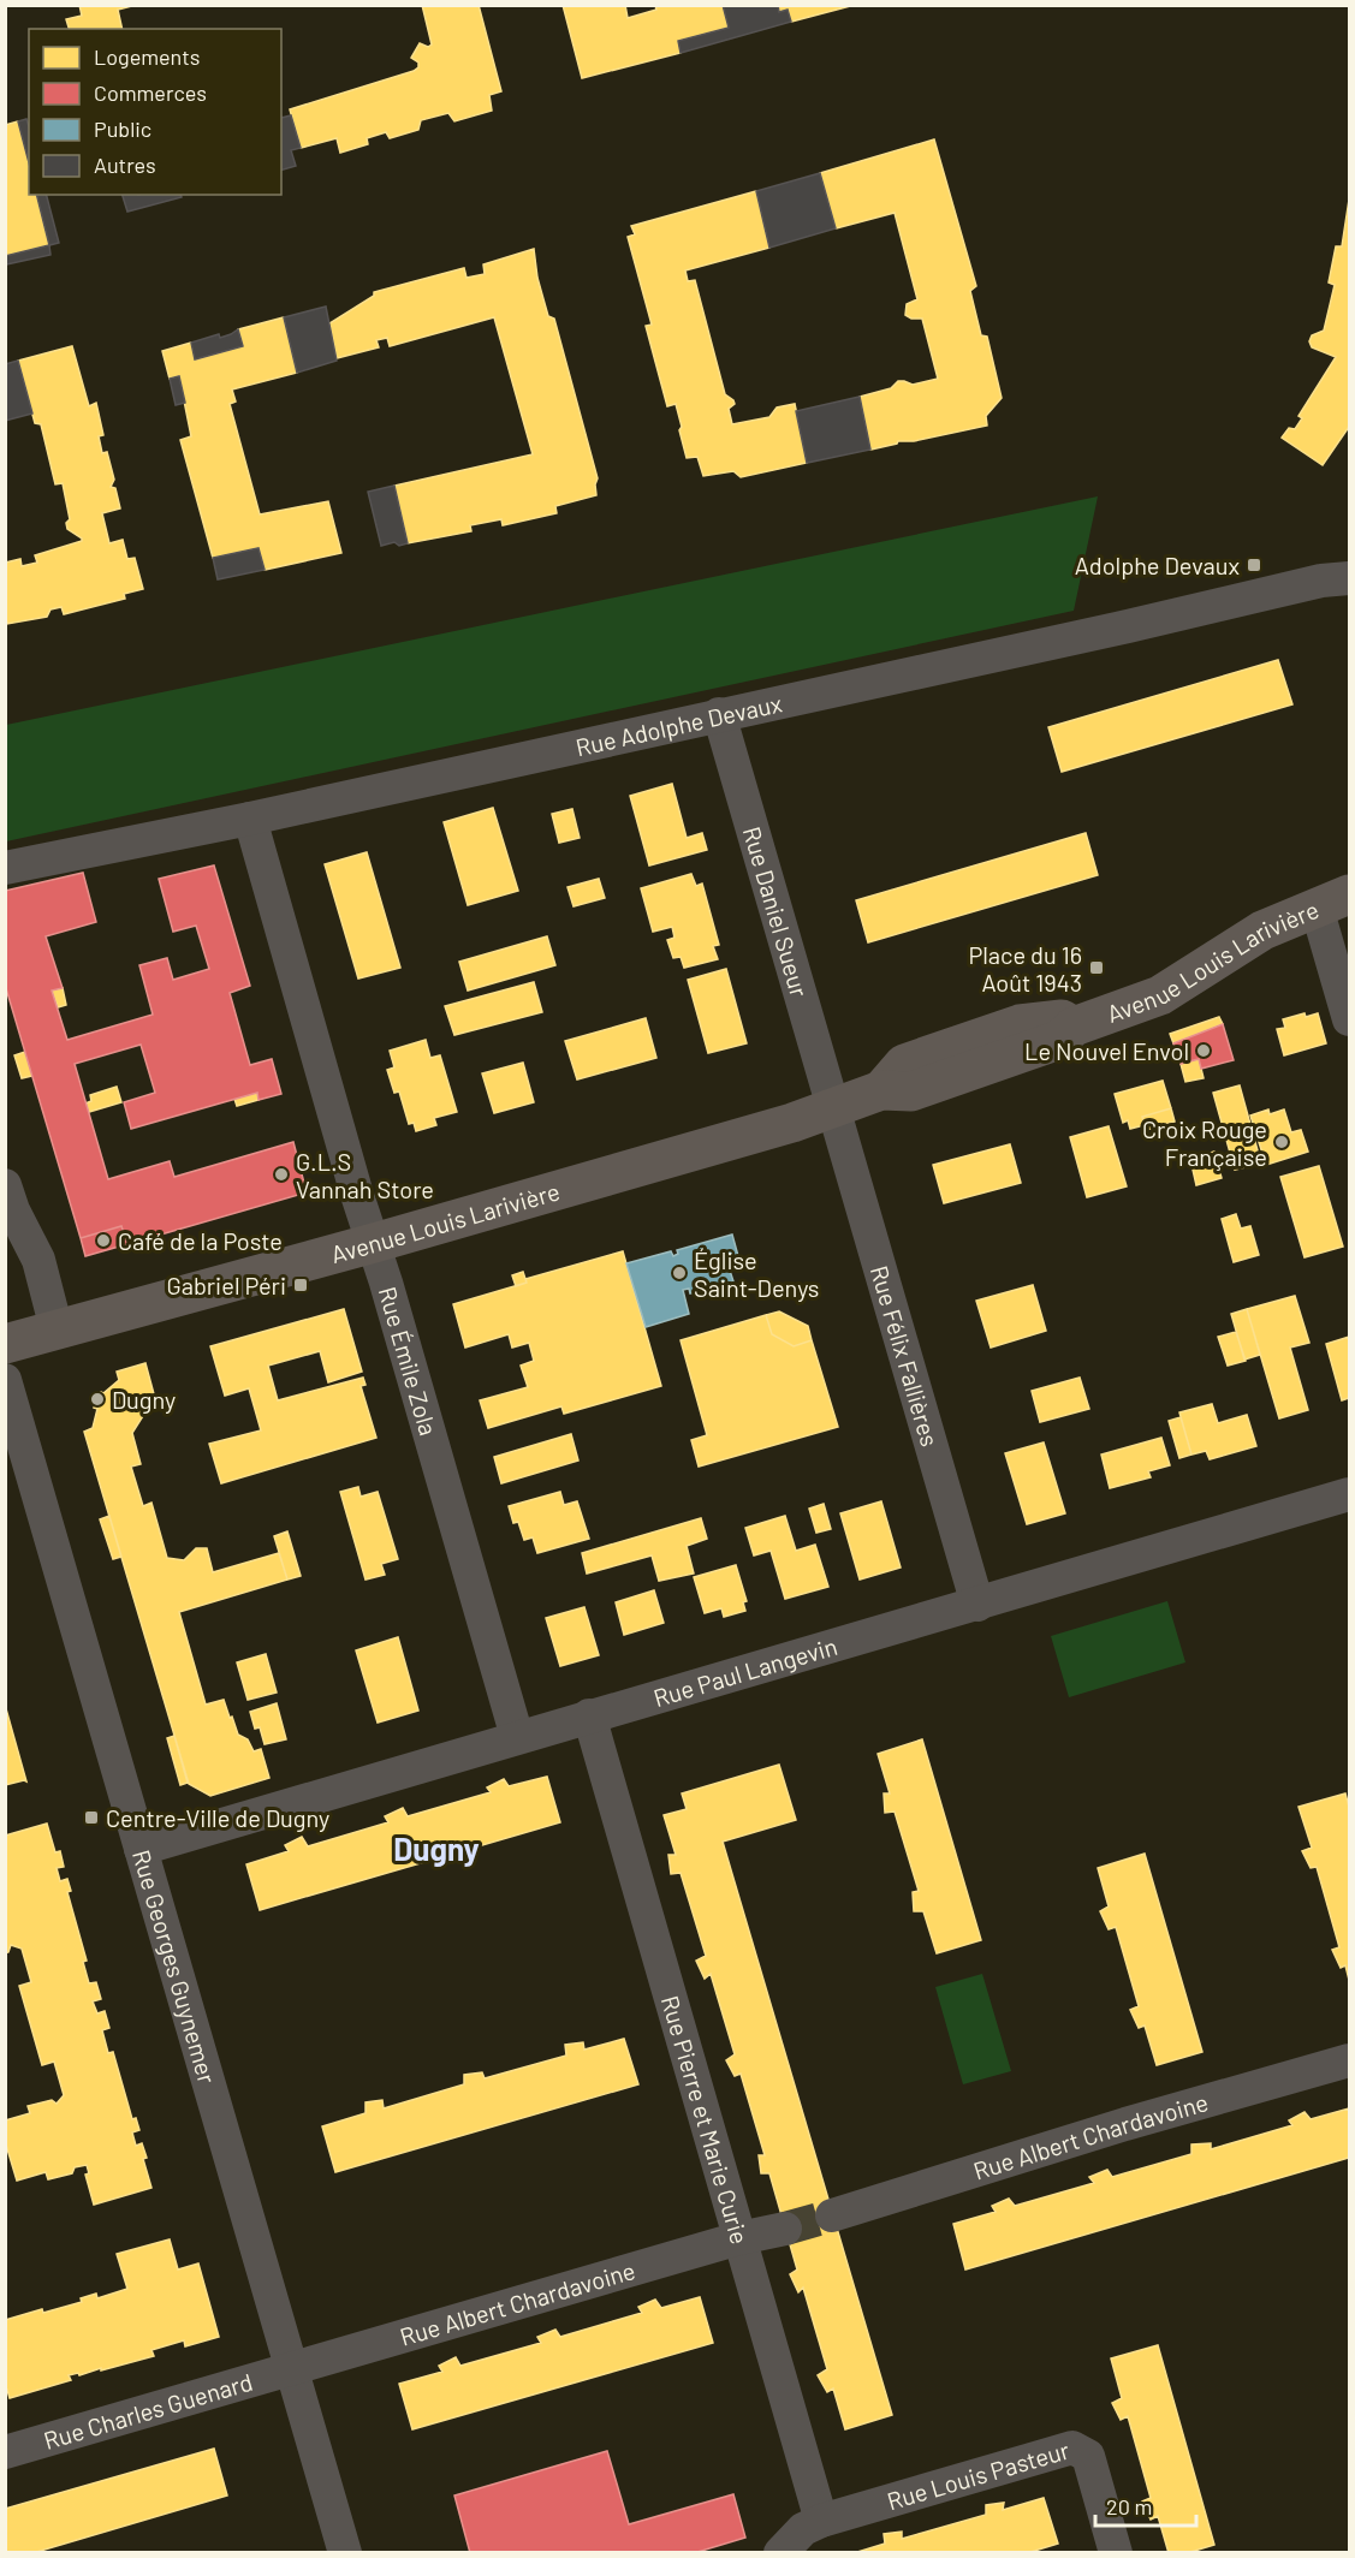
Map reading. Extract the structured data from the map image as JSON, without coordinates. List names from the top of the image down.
{
  "streets": {
    "main road": ["Avenue Louis Larivière"],
    "street": [
      "Rue Adolphe Devaux",
      "Rue Daniel Sueur",
      "Rue Félix Fallières",
      "Rue Émile Zola",
      "Rue Paul Langevin",
      "Rue Georges Guynemer",
      "Rue Pierre et Marie Curie",
      "Rue Albert Chardavoine",
      "Rue Charles Guenard",
      "Rue Louis Pasteur"
    ]
  },
  "crossings": [
    ["Rue Adolphe Devaux", "Rue Daniel Sueur"],
    ["Rue Adolphe Devaux", "Rue Émile Zola"],
    ["Rue Daniel Sueur", "Avenue Louis Larivière"],
    ["Rue Daniel Sueur", "Rue Félix Fallières"],
    ["Avenue Louis Larivière", "Rue Félix Fallières"],
    ["Avenue Louis Larivière", "Rue Émile Zola"],
    ["Rue Félix Fallières", "Rue Paul Langevin"],
    ["Rue Émile Zola", "Rue Paul Langevin"],
    ["Rue Paul Langevin", "Rue Georges Guynemer"],
    ["Rue Paul Langevin", "Rue Pierre et Marie Curie"],
    ["Rue Georges Guynemer", "Rue Albert Chardavoine"],
    ["Rue Georges Guynemer", "Rue Charles Guenard"],
    ["Rue Pierre et Marie Curie", "Rue Albert Chardavoine"],
    ["Rue Pierre et Marie Curie", "Rue Louis Pasteur"],
    ["Rue Albert Chardavoine", "Rue Charles Guenard"]
  ],
  "districts": ["Dugny"],
  "places": {
    "transit": [
      "Adolphe Devaux",
      "Place du 16 Août 1943",
      "Gabriel Péri",
      "Centre-Ville de Dugny"
    ],
    "other": [
      "Le Nouvel Envol",
      "Croix Rouge Française",
      "G.L.S Vannah Store",
      "Café de la Poste",
      "Église Saint-Denys",
      "Dugny"
    ]
  },
  "legend": [
    "Logements",
    "Commerces",
    "Public",
    "Autres"
  ],
  "scale_bar": "20 m"
}
